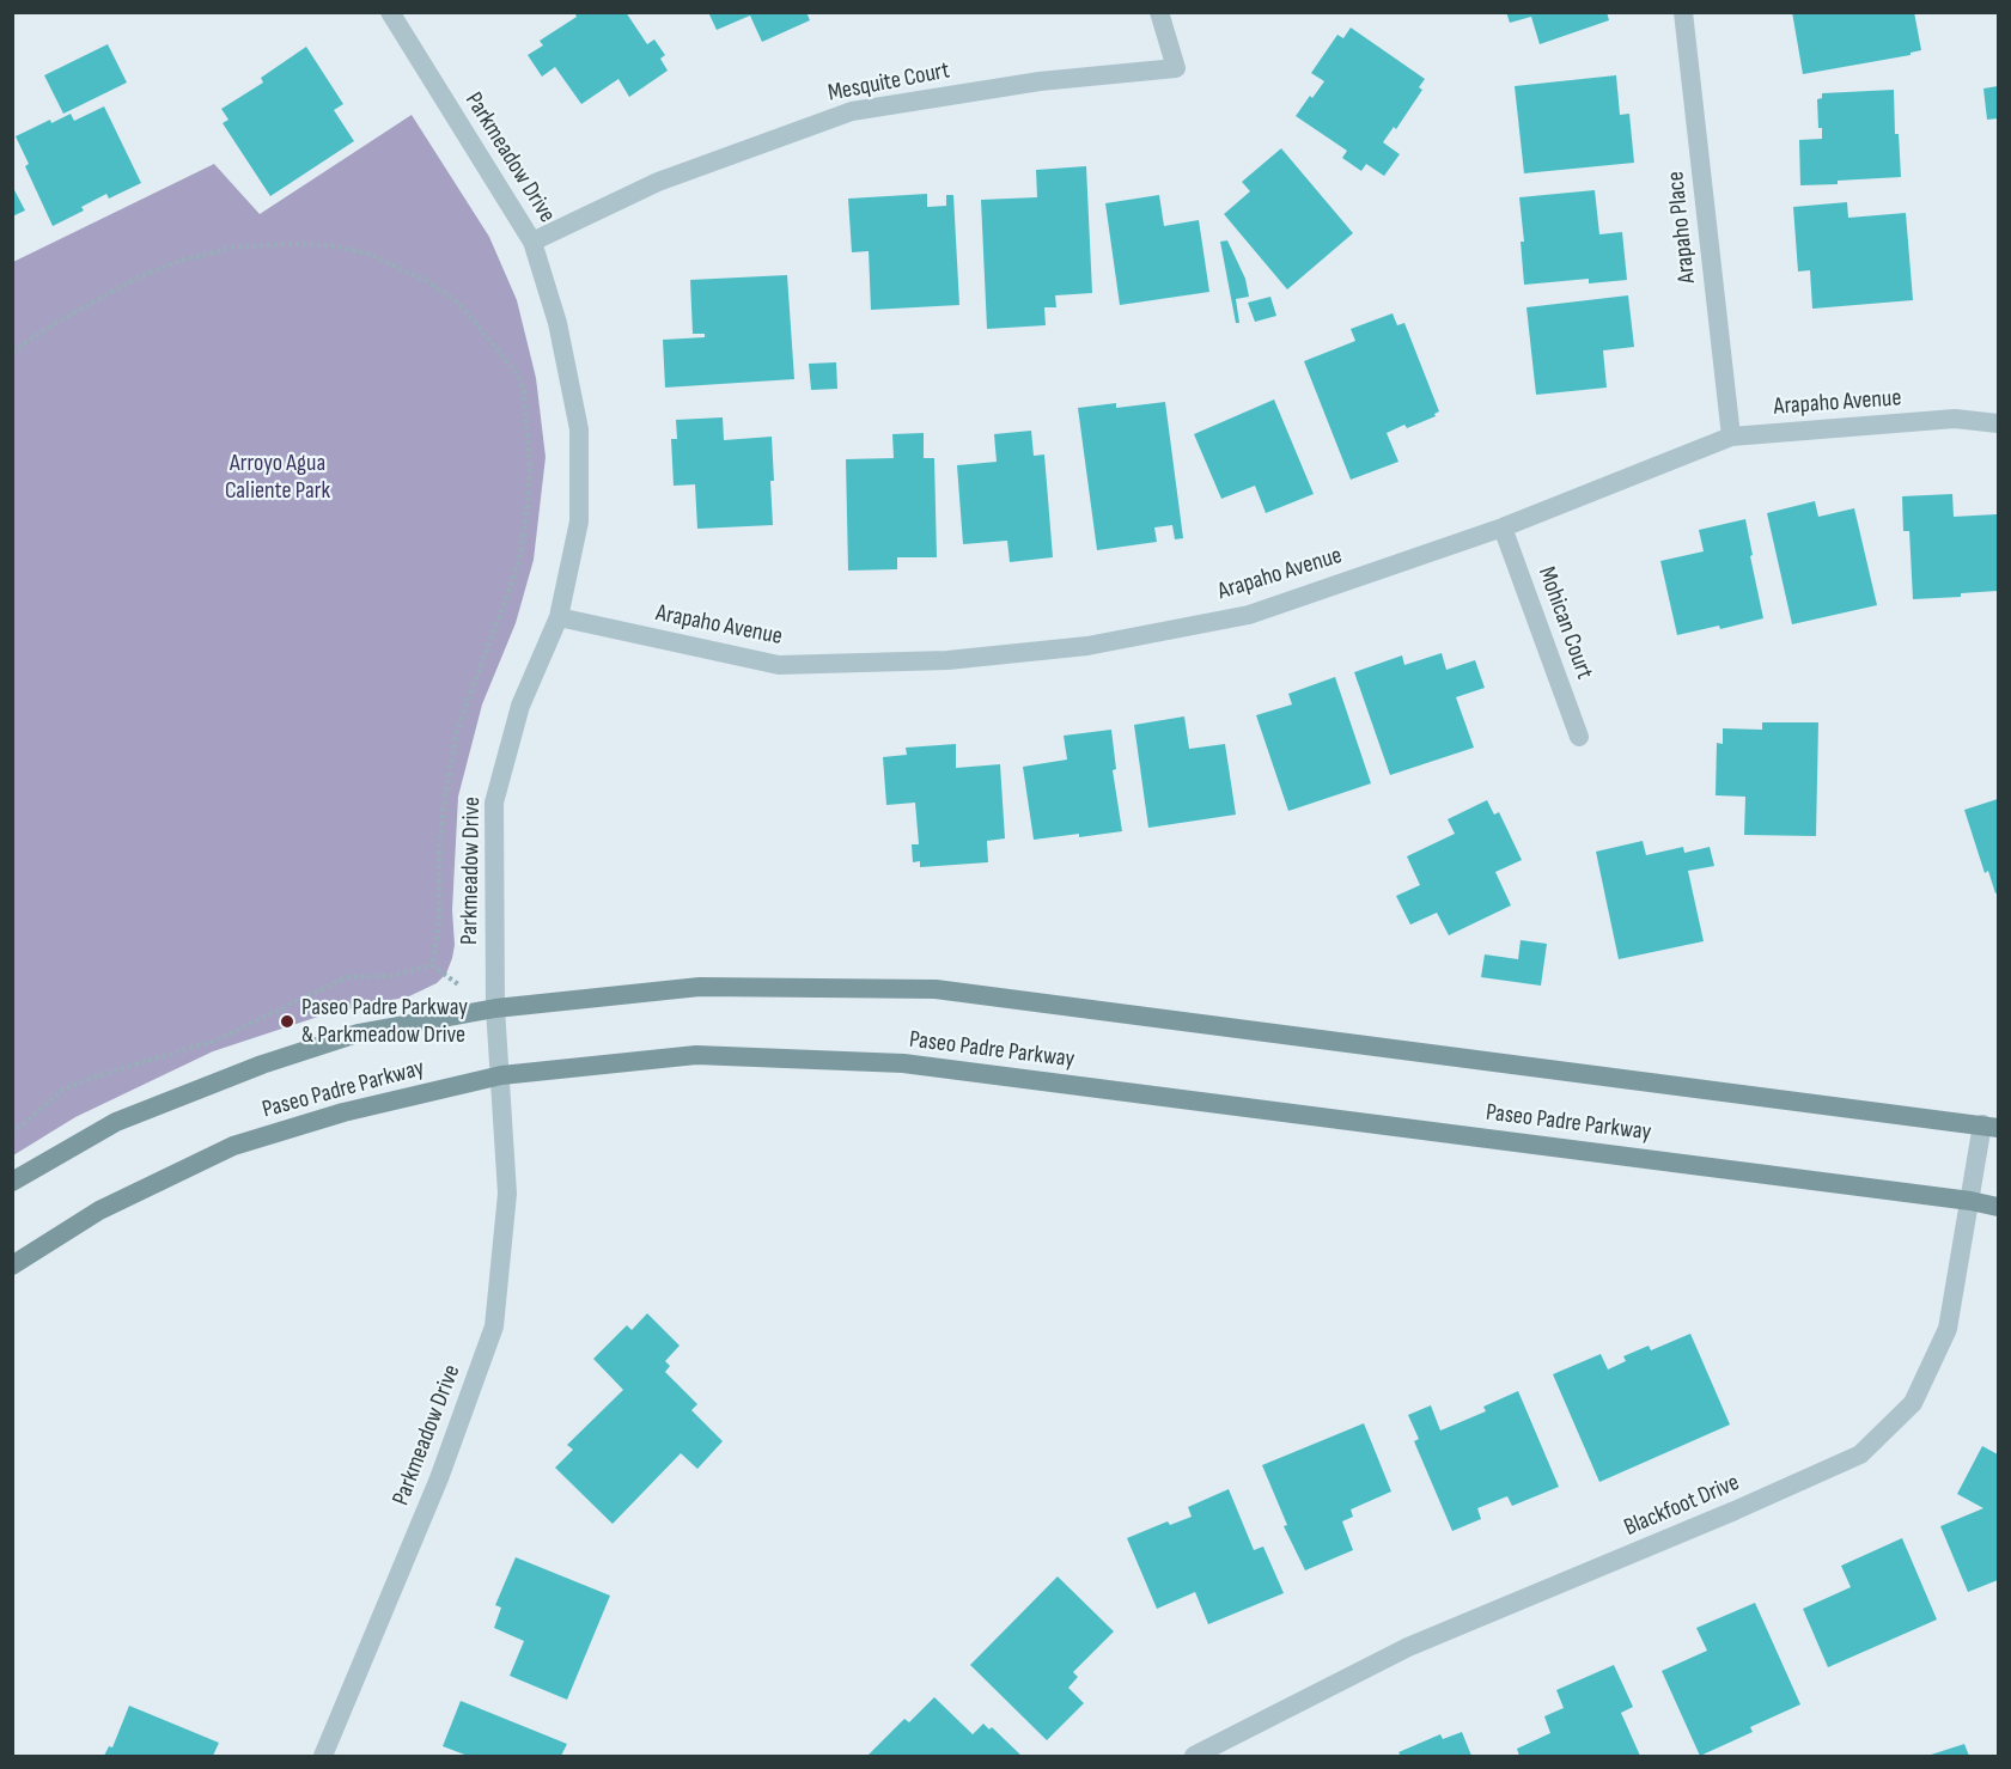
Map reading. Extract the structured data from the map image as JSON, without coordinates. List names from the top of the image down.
{
  "streets": {
    "main road": ["Paseo Padre Parkway"],
    "street": [
      "Mesquite Court",
      "Parkmeadow Drive",
      "Arapaho Place",
      "Arapaho Avenue",
      "Mohican Court",
      "Blackfoot Drive"
    ]
  },
  "crossings": [
    ["Mesquite Court", "Parkmeadow Drive"],
    ["Parkmeadow Drive", "Arapaho Avenue"],
    ["Parkmeadow Drive", "Paseo Padre Parkway"],
    ["Arapaho Place", "Arapaho Avenue"],
    ["Arapaho Avenue", "Mohican Court"],
    ["Paseo Padre Parkway", "Blackfoot Drive"]
  ],
  "parks": ["Arroyo Agua Caliente Park"],
  "places": ["Paseo Padre Parkway & Parkmeadow Drive"]
}
